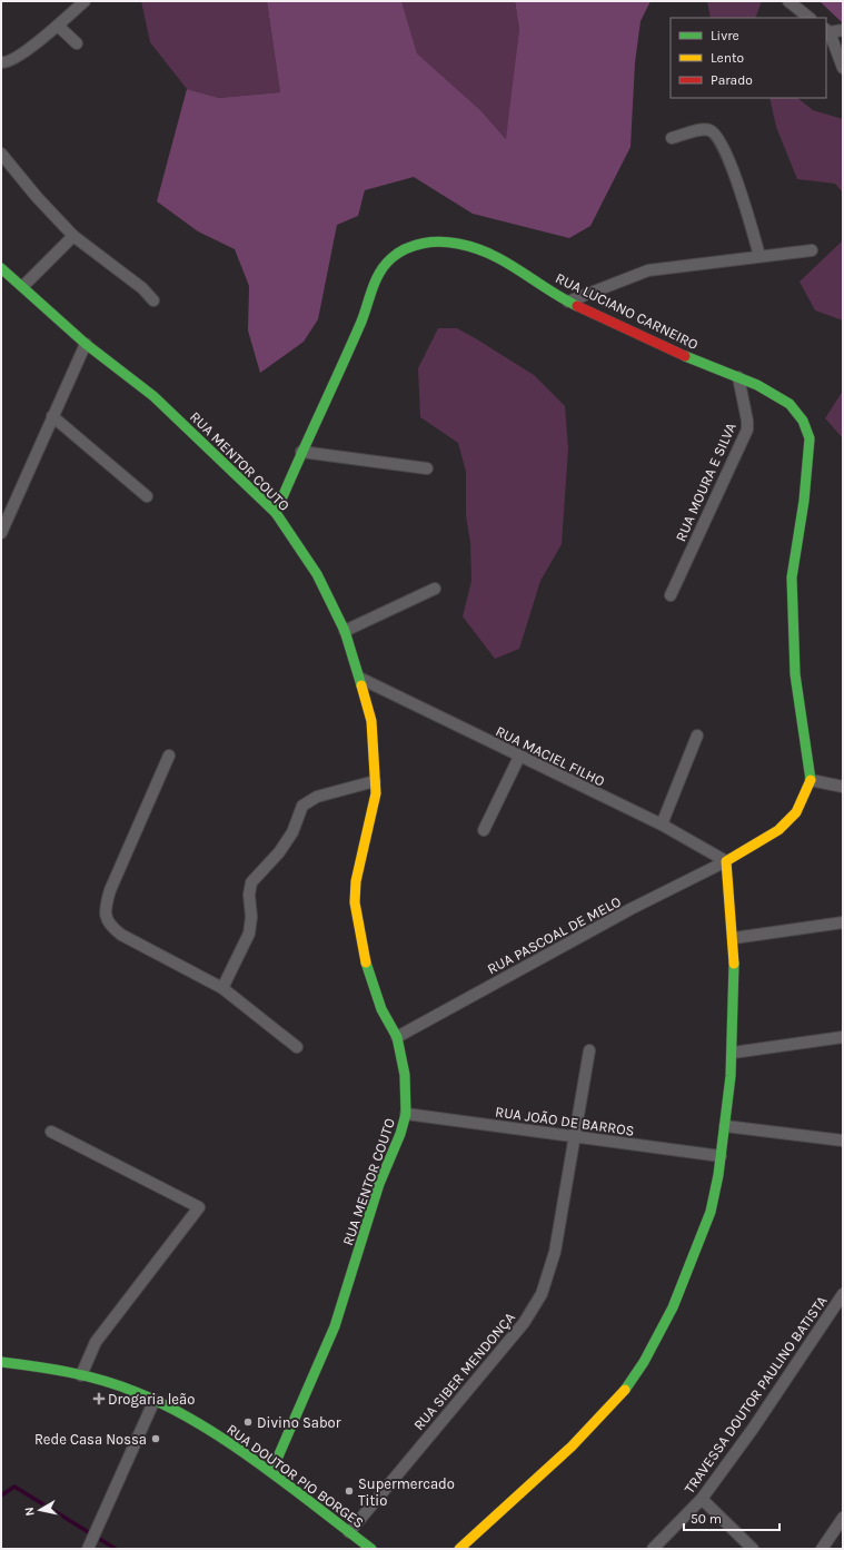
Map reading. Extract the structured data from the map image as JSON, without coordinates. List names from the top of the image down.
{
  "streets": {
    "street": [
      "RUA LUCIANO CARNEIRO",
      "RUA MENTOR COUTO",
      "RUA MOURA E SILVA",
      "RUA MACIEL FILHO",
      "RUA PASCOAL DE MELO",
      "RUA JOÃO DE BARROS",
      "RUA SIBER MENDONÇA",
      "TRAVESSA DOUTOR PAULINO BATISTA",
      "RUA DOUTOR PIO BORGES"
    ]
  },
  "crossings": [
    ["RUA LUCIANO CARNEIRO", "RUA MENTOR COUTO"],
    ["RUA LUCIANO CARNEIRO", "RUA MOURA E SILVA"],
    ["RUA MENTOR COUTO", "RUA MACIEL FILHO"],
    ["RUA MENTOR COUTO", "RUA PASCOAL DE MELO"],
    ["RUA MENTOR COUTO", "RUA JOÃO DE BARROS"],
    ["RUA MENTOR COUTO", "RUA DOUTOR PIO BORGES"],
    ["RUA MACIEL FILHO", "RUA PASCOAL DE MELO"],
    ["RUA JOÃO DE BARROS", "RUA SIBER MENDONÇA"],
    ["RUA SIBER MENDONÇA", "RUA DOUTOR PIO BORGES"]
  ],
  "places": {
    "health": ["Drogaria leão"],
    "other": ["Divino Sabor", "Rede Casa Nossa", "Supermercado Titio"]
  },
  "legend": ["Livre", "Lento", "Parado"],
  "scale_bar": "50 m",
  "north": "left"
}
